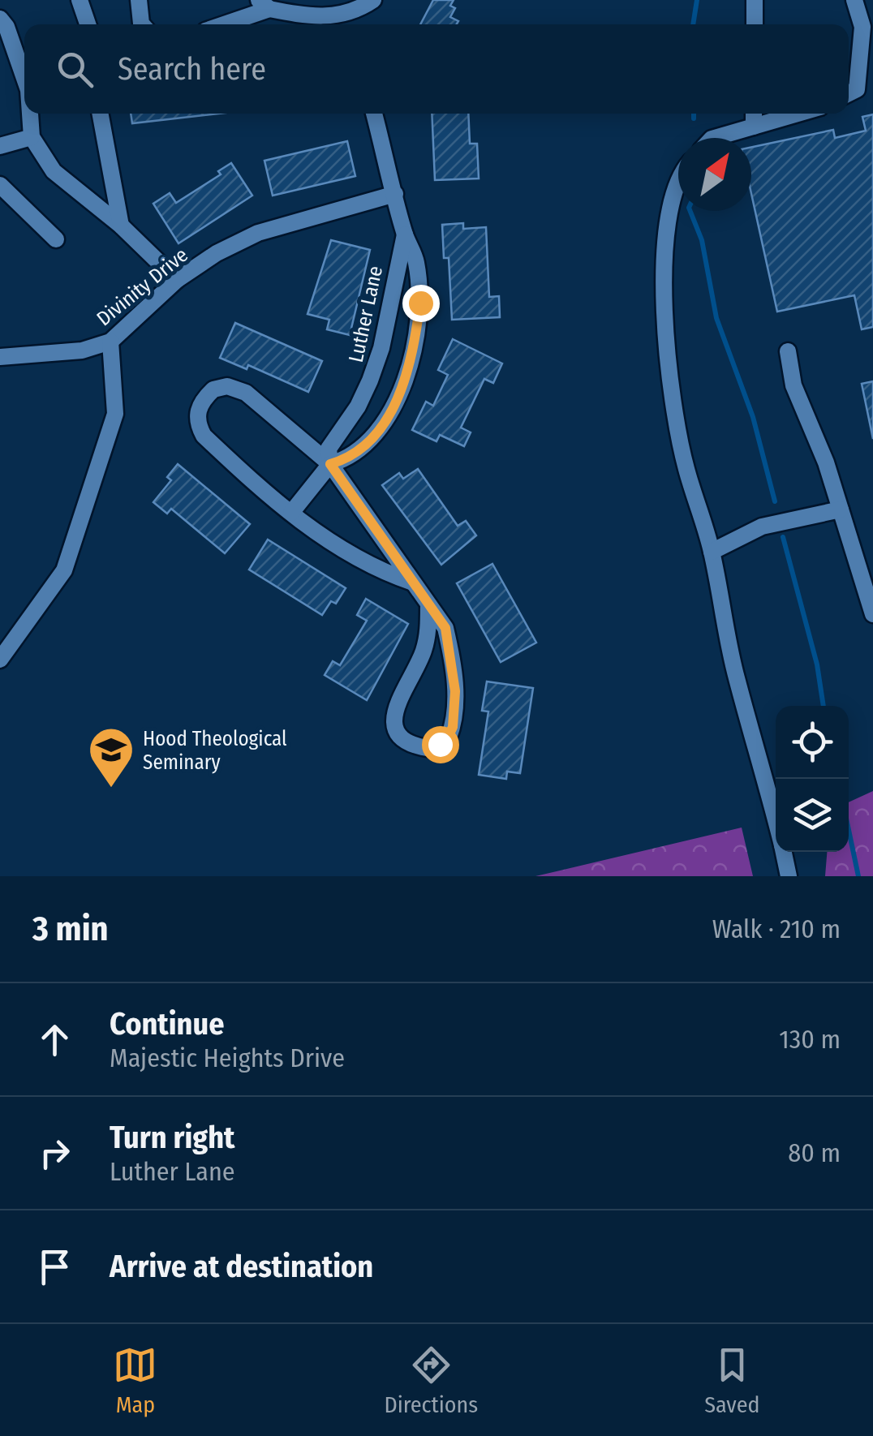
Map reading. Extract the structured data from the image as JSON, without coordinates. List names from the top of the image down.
{
  "streets": {
    "street": ["Divinity Drive", "Luther Lane"]
  },
  "crossings": [
    ["Divinity Drive", "Luther Lane"]
  ],
  "places": {
    "school or university": ["Hood Theological Seminary"]
  },
  "north": "top right",
  "page": {
    "search": "Search here",
    "heading": ["3 min", "Walk · 210 m"],
    "list": [
      ["Continue", "Majestic Heights Drive", "130 m"],
      ["Turn right", "Luther Lane", "80 m"],
      "Arrive at destination"
    ],
    "nav": ["Map", "Directions", "Saved"]
  }
}
